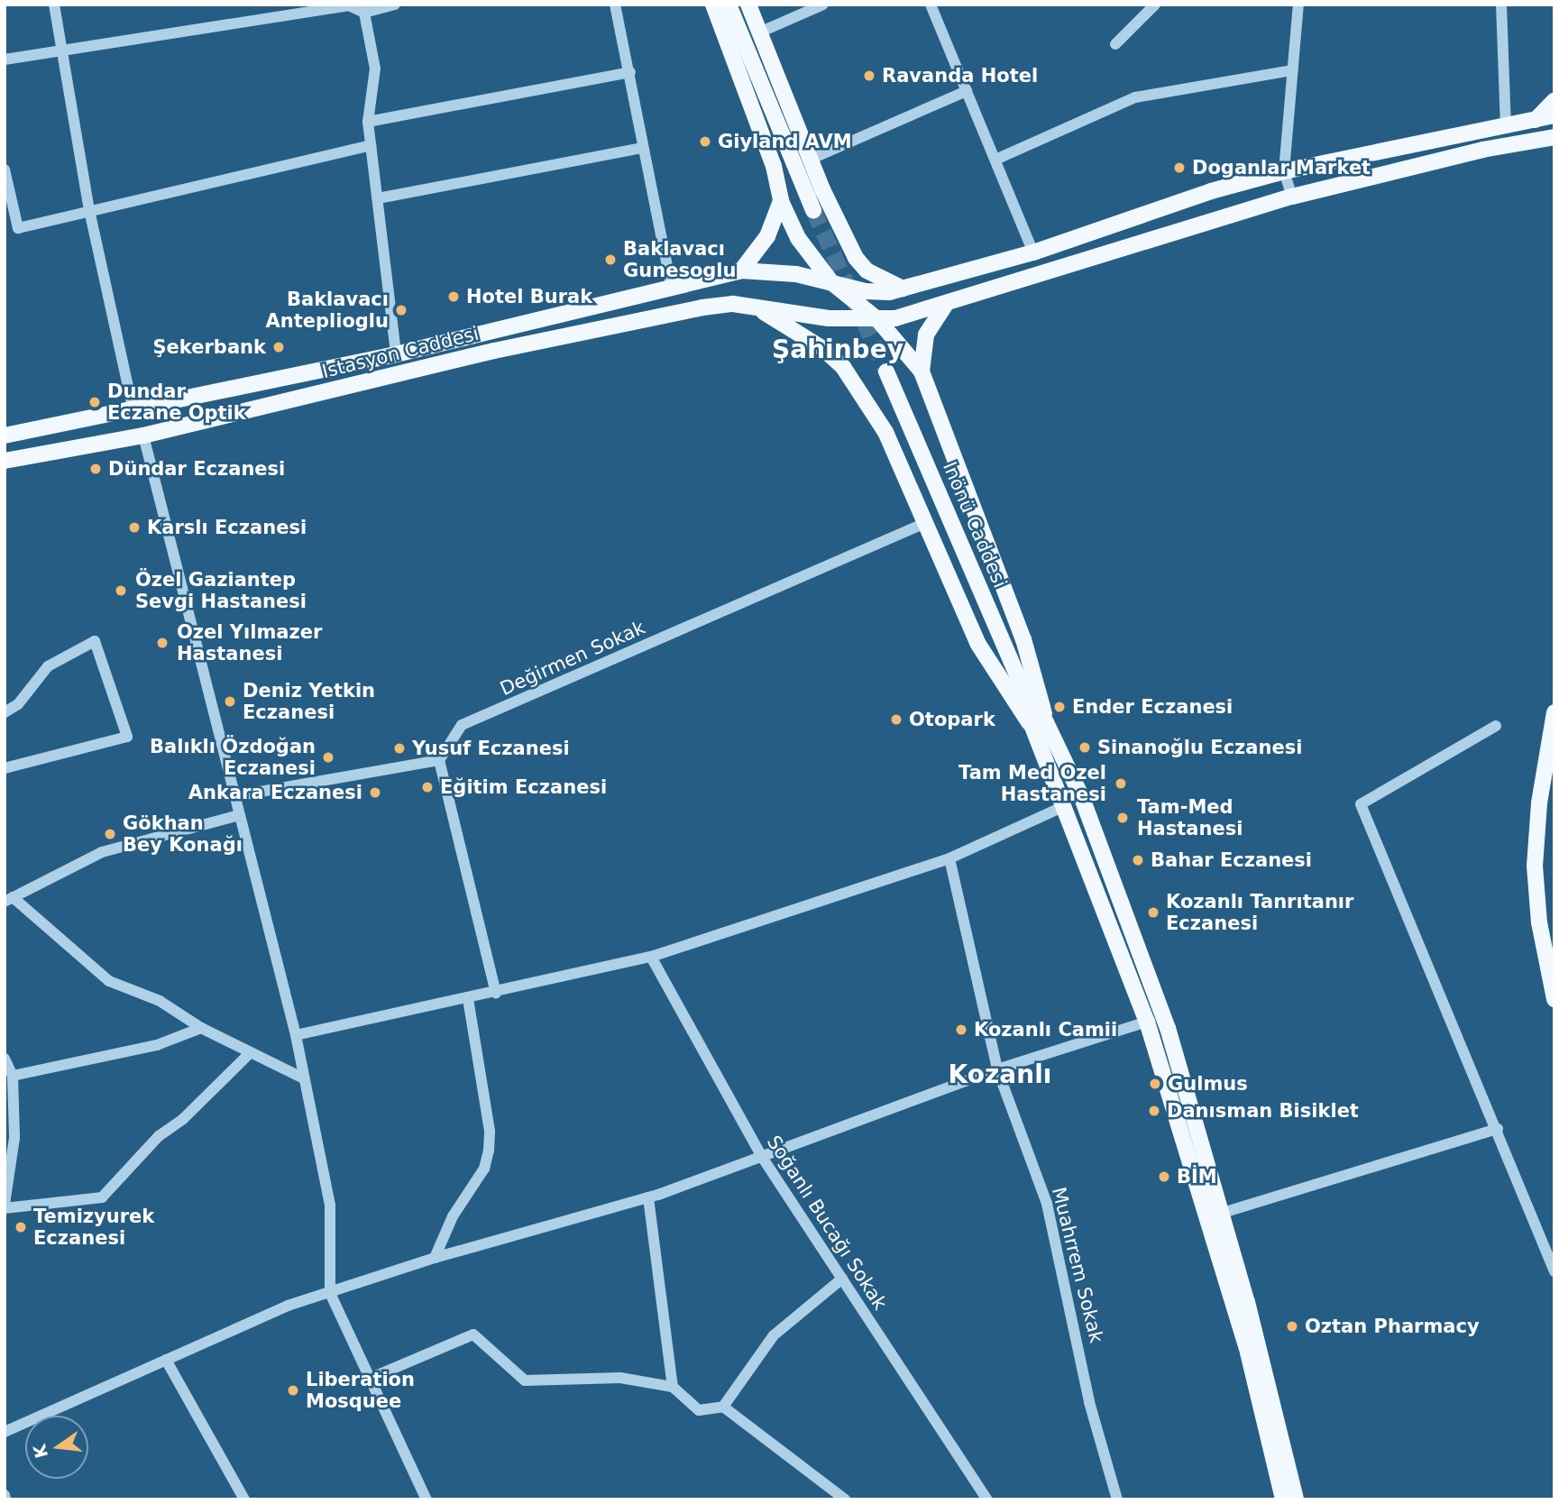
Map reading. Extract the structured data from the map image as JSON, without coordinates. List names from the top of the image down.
{
  "streets": {
    "main road": ["Istasyon Caddesi", "Inönü Caddesi"],
    "street": ["Değirmen Sokak", "Soğanlı Bucağı Sokak", "Muahrrem Sokak"]
  },
  "districts": ["Şahinbey", "Kozanlı"],
  "places": [
    "Ravanda Hotel",
    "Giyland AVM",
    "Doganlar Market",
    "Baklavacı Gunesoglu",
    "Hotel Burak",
    "Baklavacı Anteplioglu",
    "Şekerbank",
    "Dundar Eczane Optik",
    "Dündar Eczanesi",
    "Karslı Eczanesi",
    "Özel Gaziantep Sevgi Hastanesi",
    "Ozel Yılmazer Hastanesi",
    "Deniz Yetkin Eczanesi",
    "Ender Eczanesi",
    "Otopark",
    "Sinanoğlu Eczanesi",
    "Yusuf Eczanesi",
    "Balıklı Özdoğan Eczanesi",
    "Tam Med Ozel Hastanesi",
    "Eğitim Eczanesi",
    "Ankara Eczanesi",
    "Tam-Med Hastanesi",
    "Gökhan Bey Konağı",
    "Bahar Eczanesi",
    "Kozanlı Tanrıtanır Eczanesi",
    "Kozanlı Camii",
    "Gulmus",
    "Danısman Bisiklet",
    "BİM",
    "Temizyurek Eczanesi",
    "Oztan Pharmacy",
    "Liberation Mosquee"
  ],
  "north": "left"
}
